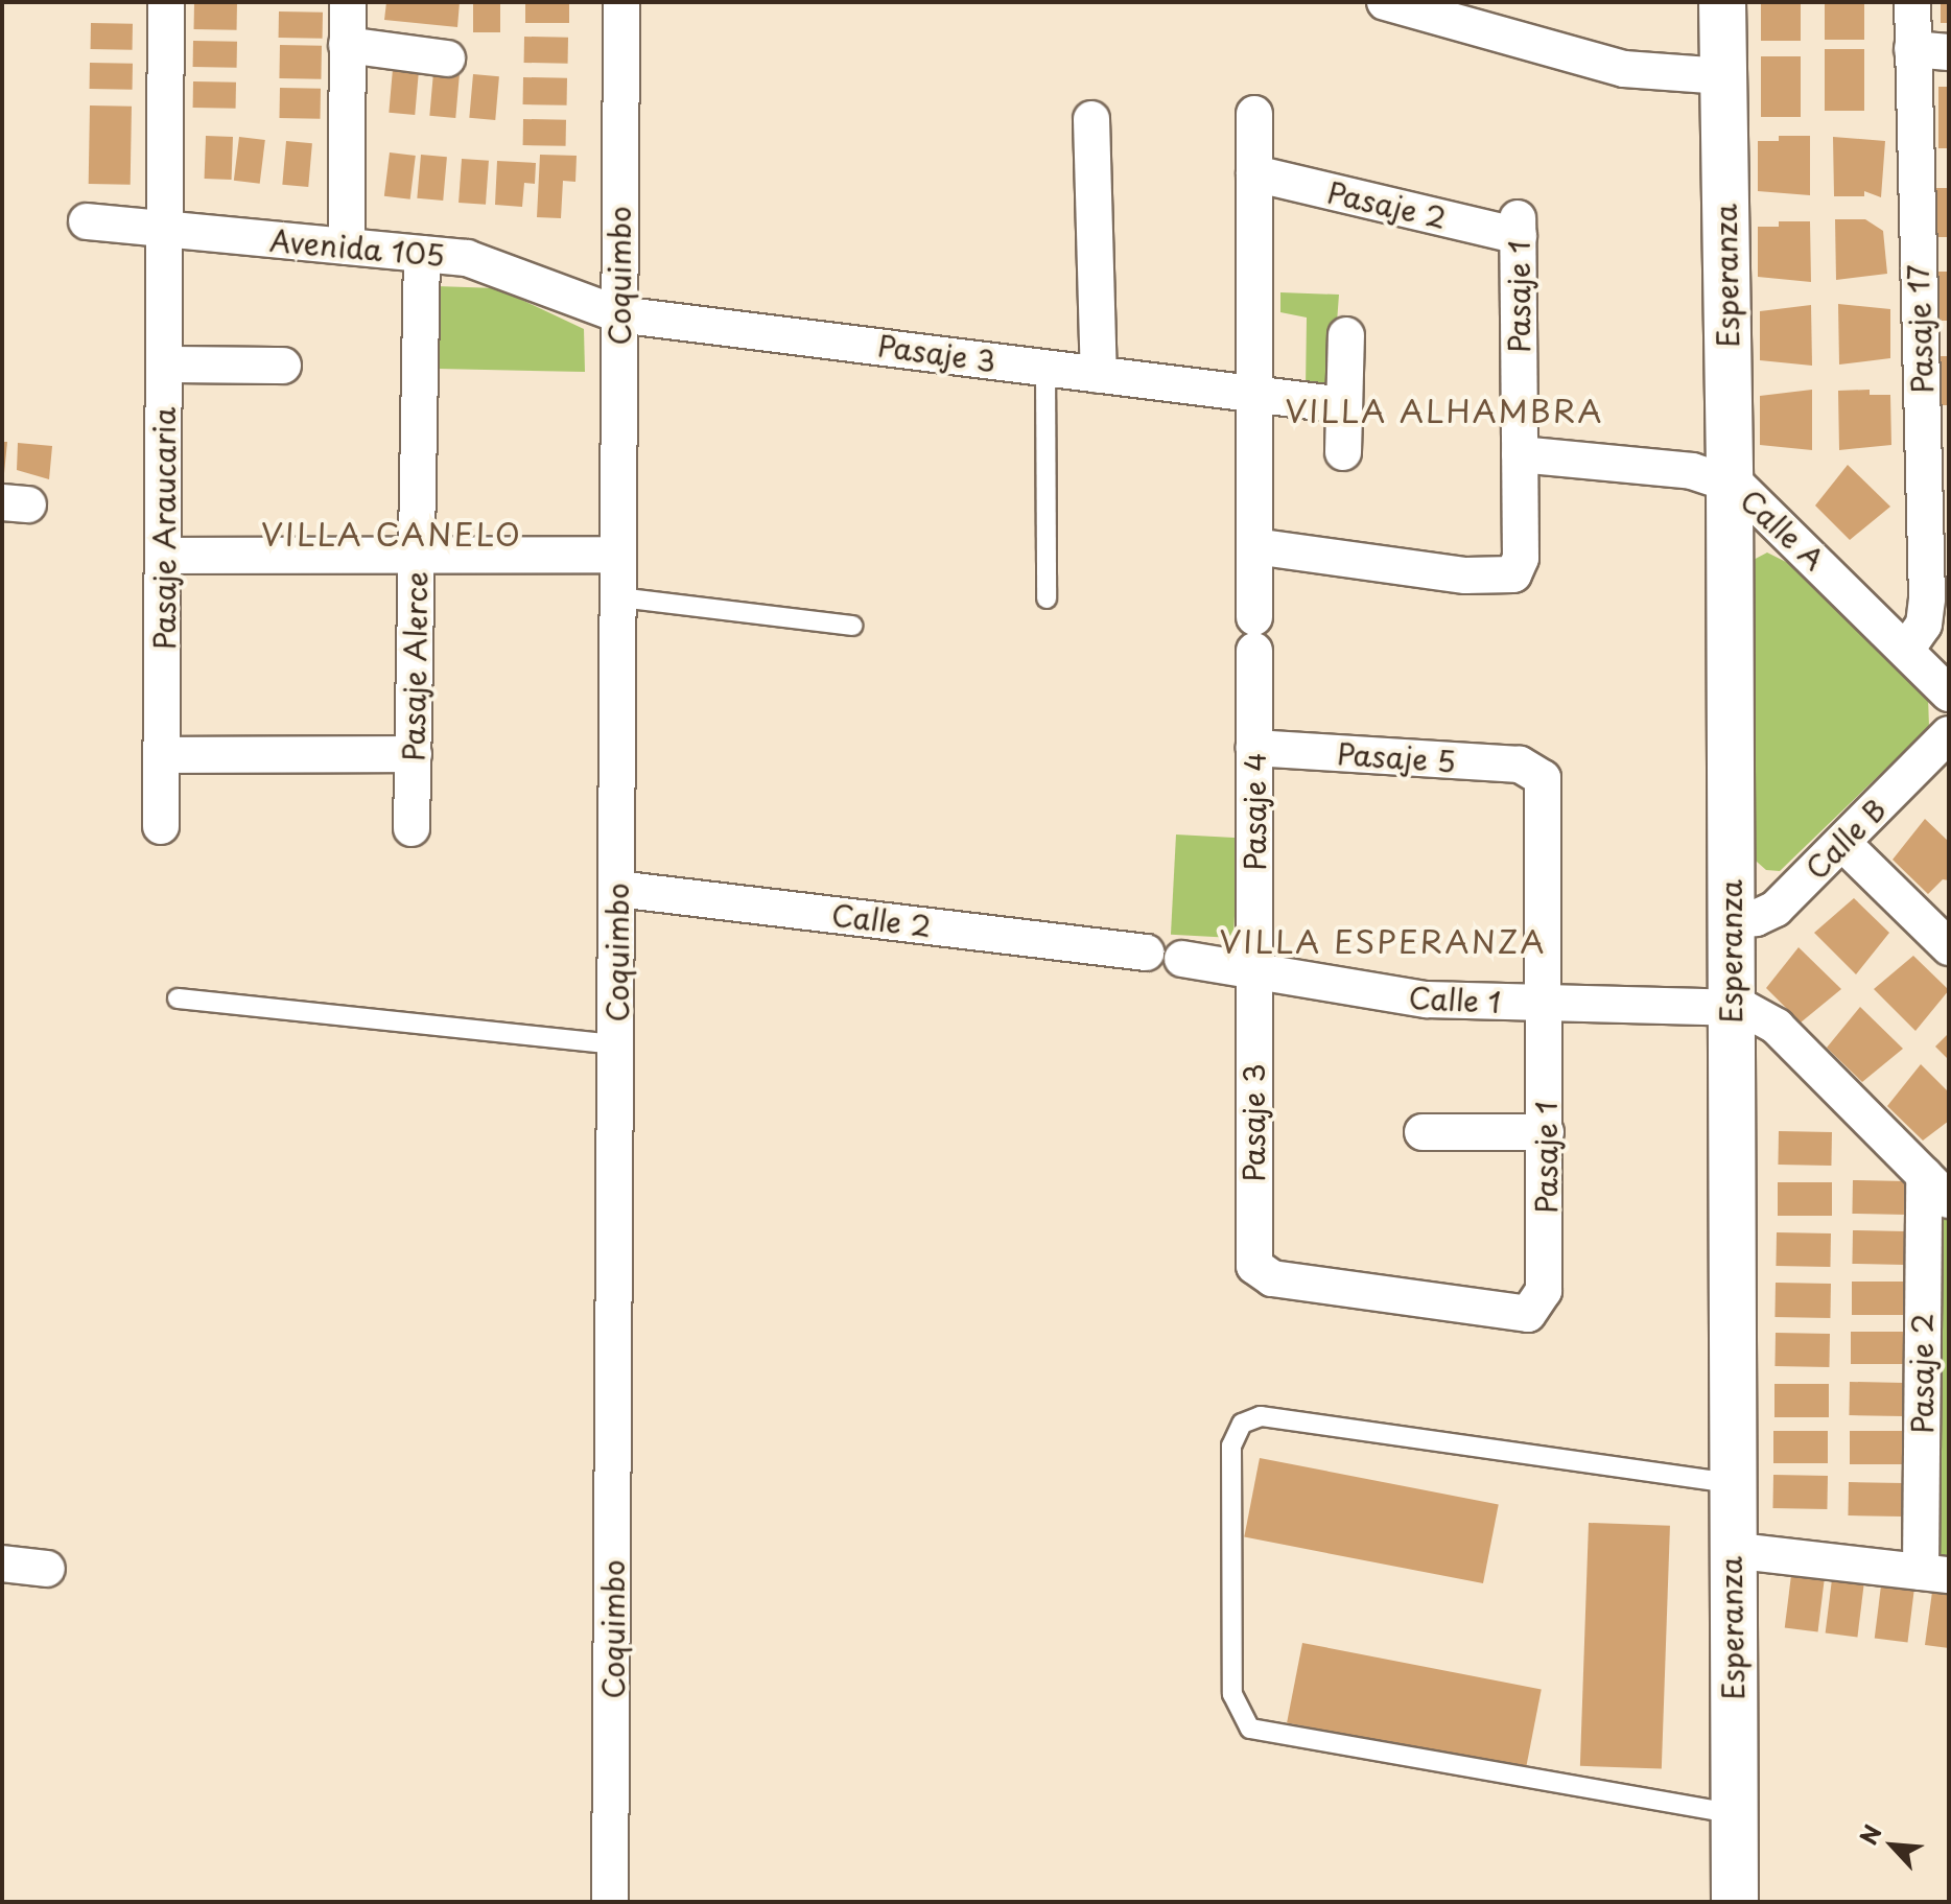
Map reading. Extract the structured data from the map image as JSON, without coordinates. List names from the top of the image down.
{
  "streets": {
    "street": [
      "Pasaje 2",
      "Avenida 105",
      "Coquimbo",
      "Esperanza",
      "Pasaje 1",
      "Pasaje 17",
      "Pasaje 3",
      "Pasaje Araucaria",
      "Calle A",
      "Pasaje Alerce",
      "Pasaje 5",
      "Pasaje 4",
      "Calle B",
      "Calle 2",
      "Calle 1"
    ]
  },
  "crossings": [
    ["Pasaje 2", "Pasaje 1"],
    ["Avenida 105", "Coquimbo"],
    ["Avenida 105", "Pasaje 3"],
    ["Avenida 105", "Pasaje Araucaria"],
    ["Avenida 105", "Pasaje Alerce"],
    ["Coquimbo", "Pasaje 3"],
    ["Coquimbo", "Calle 2"],
    ["Esperanza", "Calle A"],
    ["Esperanza", "Calle B"],
    ["Esperanza", "Calle 1"],
    ["Pasaje 1", "Pasaje 3"],
    ["Pasaje 1", "Calle A"],
    ["Pasaje 1", "Pasaje 5"],
    ["Pasaje 1", "Pasaje 4"],
    ["Pasaje 1", "Calle 1"],
    ["Pasaje 17", "Calle A"],
    ["Pasaje 3", "Pasaje 4"],
    ["Pasaje 3", "Calle 1"],
    ["Pasaje 5", "Pasaje 4"],
    ["Pasaje 4", "Calle 1"]
  ],
  "districts": ["VILLA ALHAMBRA", "VILLA CANELO", "VILLA ESPERANZA"],
  "north": "top left"
}
